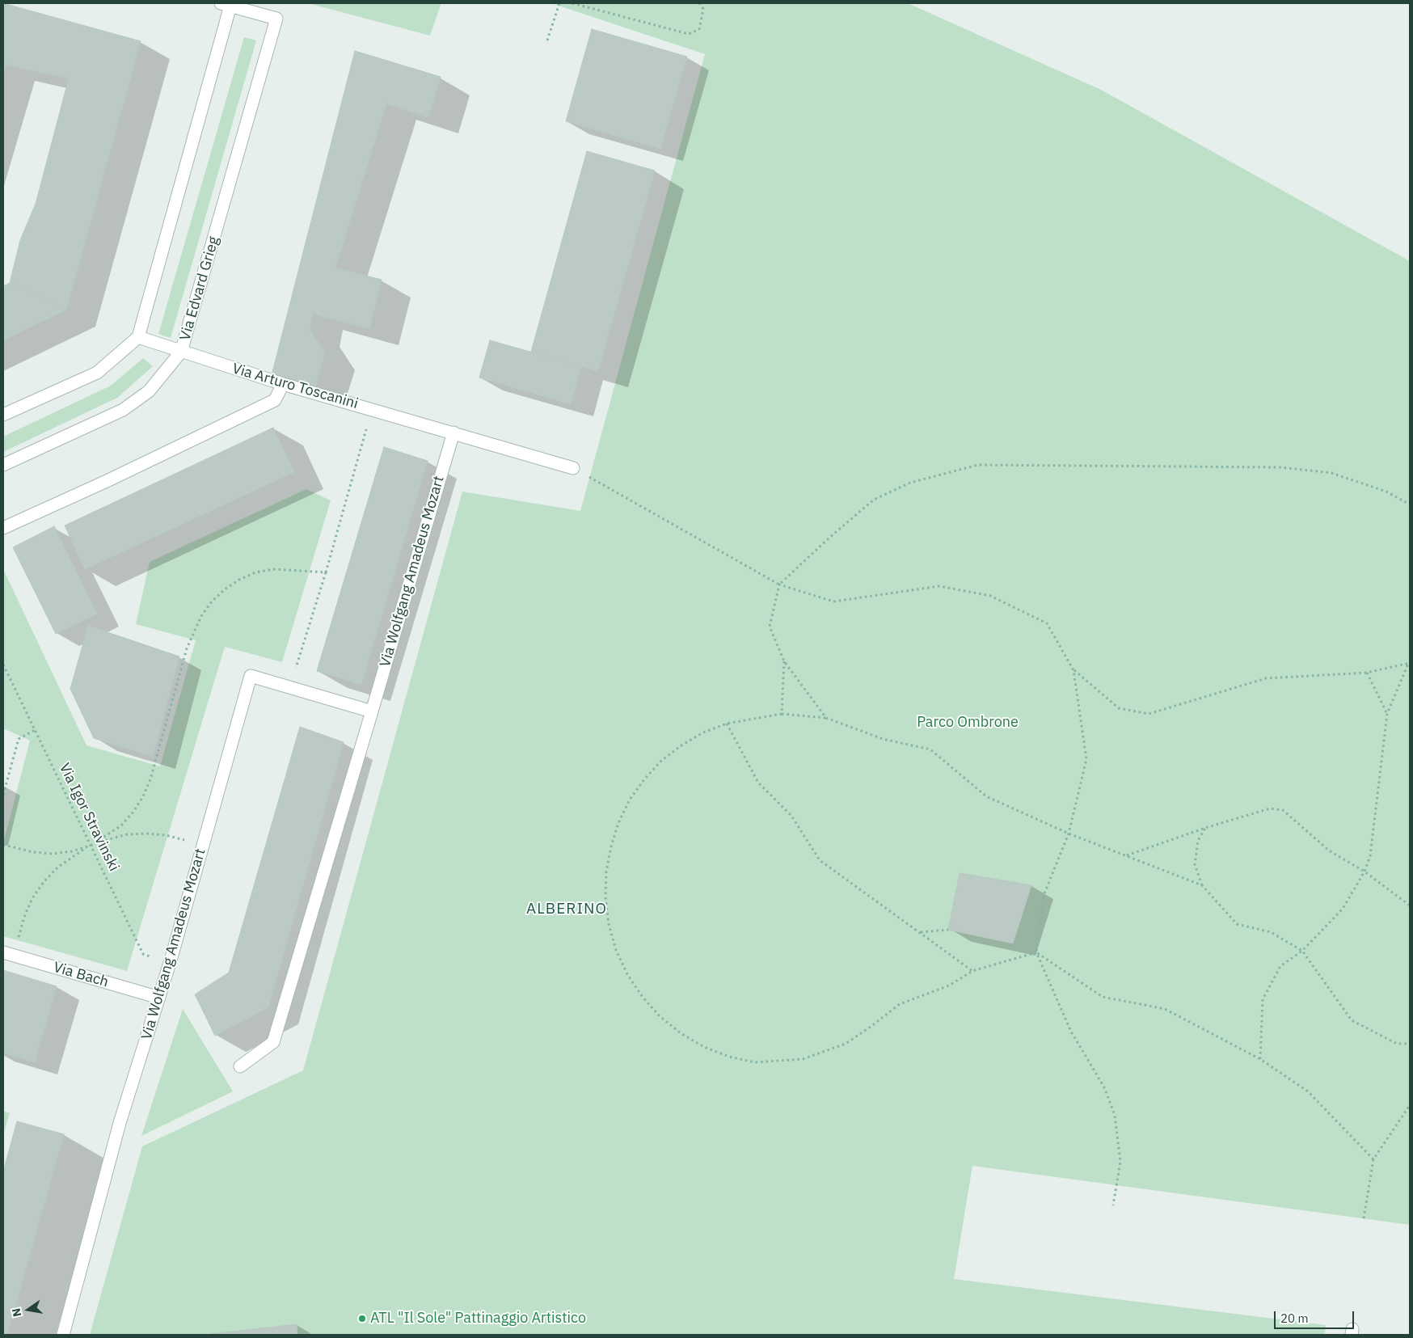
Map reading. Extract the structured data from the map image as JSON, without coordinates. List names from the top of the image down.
{
  "streets": {
    "street": [
      "Via Edvard Grieg",
      "Via Arturo Toscanini",
      "Via Wolfgang Amadeus Mozart",
      "Via Bach"
    ],
    "path": ["Via Igor Stravinski"]
  },
  "crossings": [
    ["Via Edvard Grieg", "Via Arturo Toscanini"],
    ["Via Arturo Toscanini", "Via Wolfgang Amadeus Mozart"],
    ["Via Wolfgang Amadeus Mozart", "Via Igor Stravinski"],
    ["Via Wolfgang Amadeus Mozart", "Via Bach"]
  ],
  "districts": ["ALBERINO"],
  "parks": ["Parco Ombrone"],
  "places": ["ATL \"Il Sole\" Pattinaggio Artistico"],
  "scale_bar": "20 m",
  "north": "left"
}
